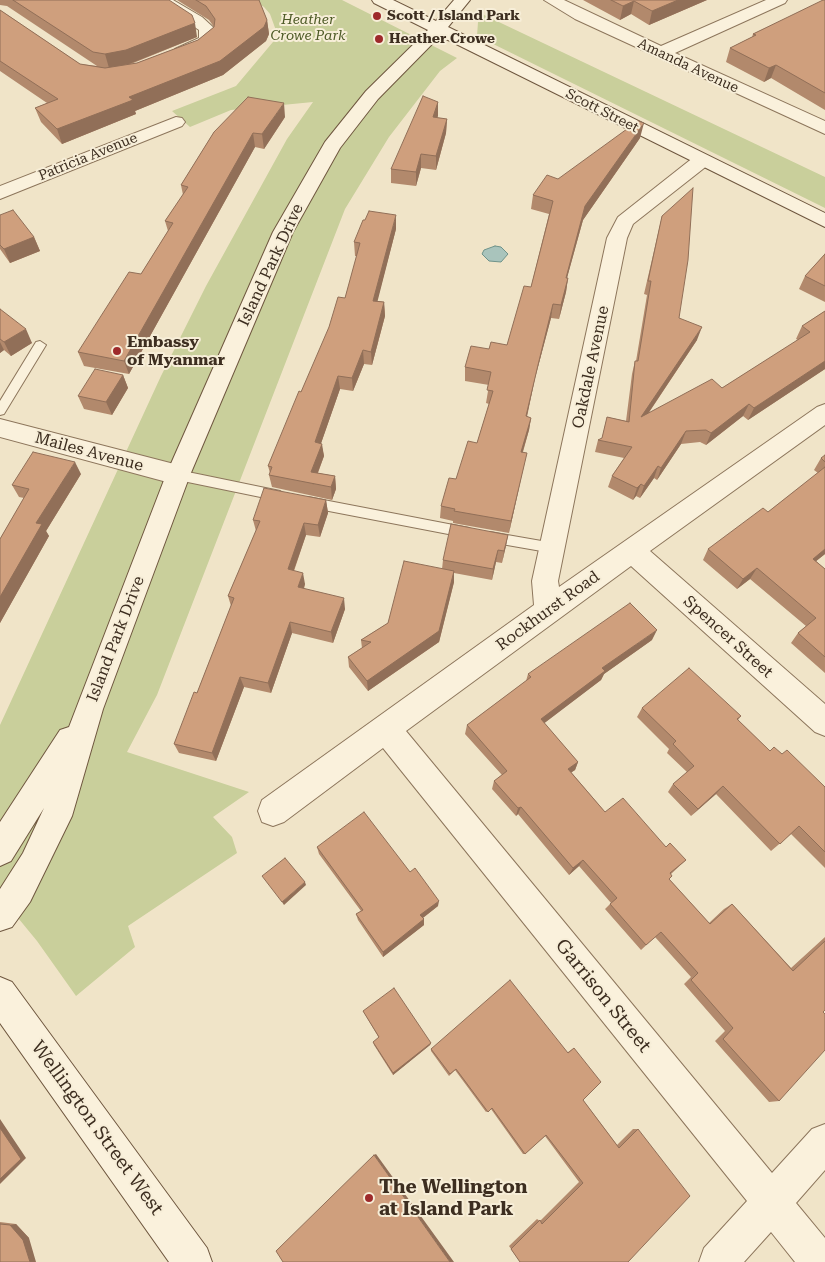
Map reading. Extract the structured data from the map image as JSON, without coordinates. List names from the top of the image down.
{
  "streets": {
    "street": [
      "Amanda Avenue",
      "Scott Street",
      "Patricia Avenue",
      "Island Park Drive",
      "Oakdale Avenue",
      "Mailes Avenue",
      "Rockhurst Road",
      "Spencer Street",
      "Garrison Street",
      "Wellington Street West"
    ]
  },
  "crossings": [
    ["Scott Street", "Island Park Drive"],
    ["Scott Street", "Oakdale Avenue"],
    ["Island Park Drive", "Mailes Avenue"],
    ["Oakdale Avenue", "Rockhurst Road"],
    ["Rockhurst Road", "Spencer Street"],
    ["Rockhurst Road", "Garrison Street"]
  ],
  "parks": ["Heather Crowe Park"],
  "places": [
    "Scott / Island Park",
    "Heather Crowe",
    "Embassy of Myanmar",
    "The Wellington at Island Park"
  ]
}
